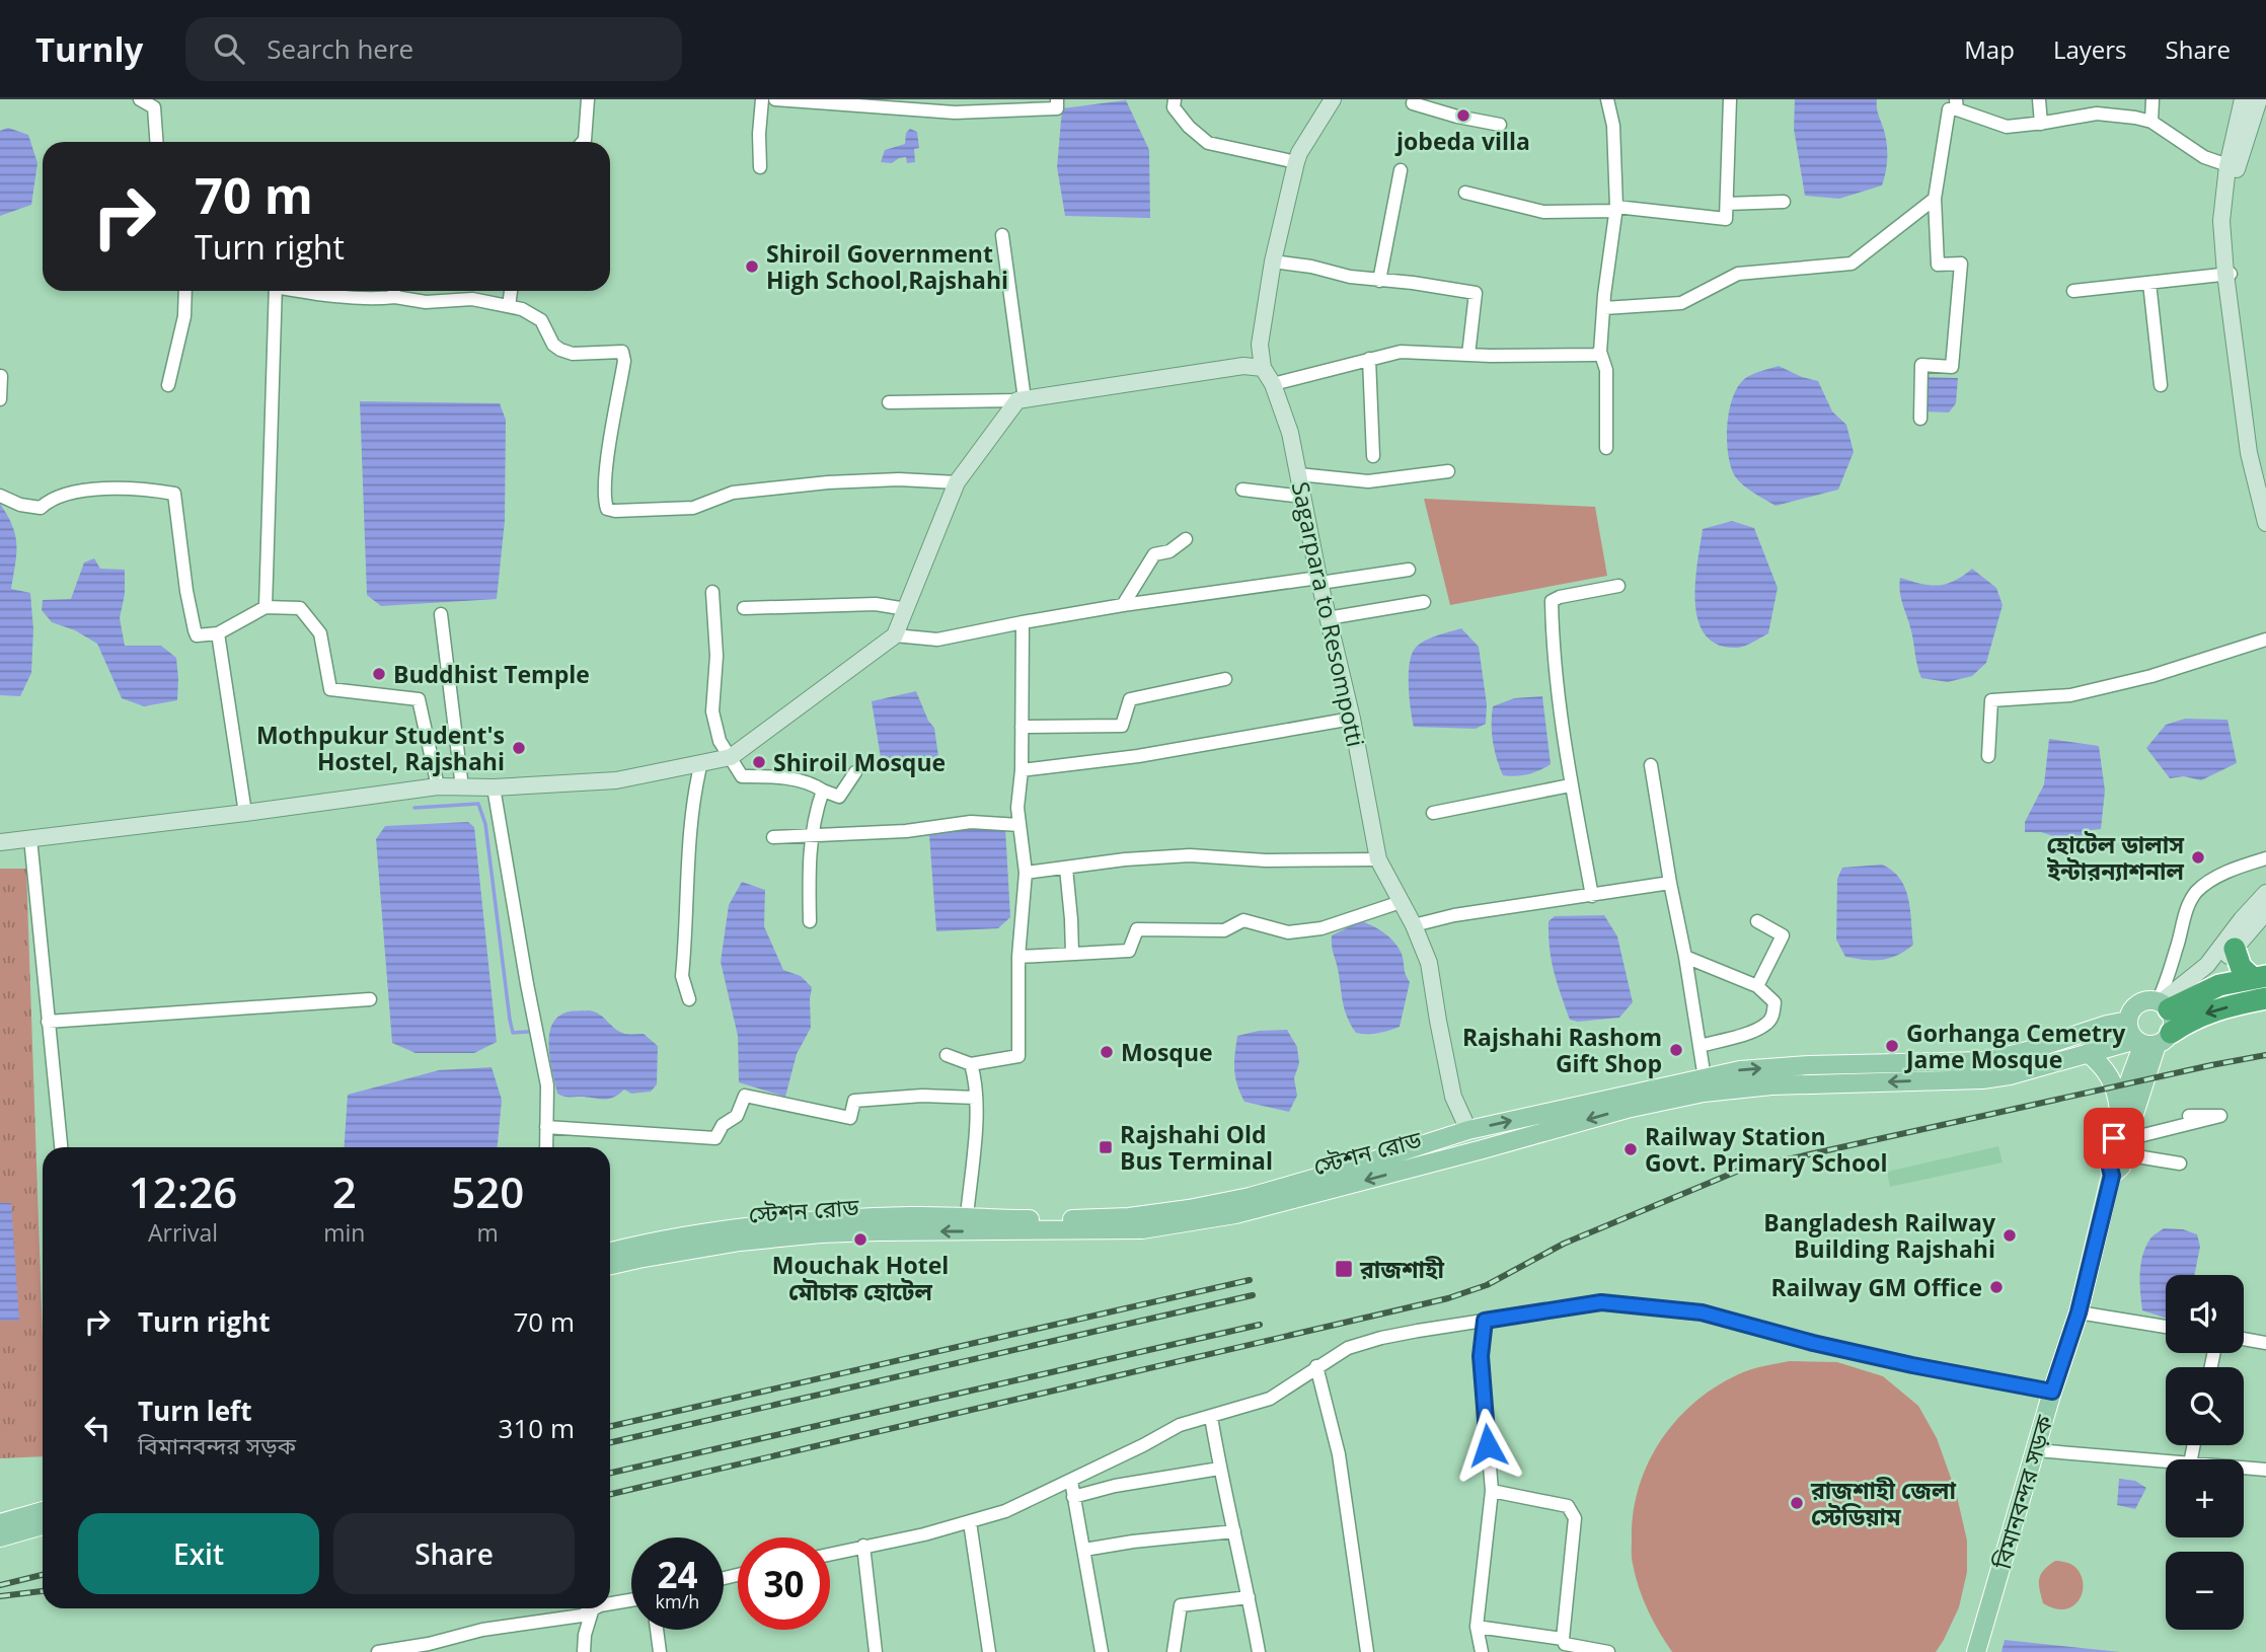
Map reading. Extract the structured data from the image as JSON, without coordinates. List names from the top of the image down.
{
  "streets": {
    "highway": ["স্টেশন রোড"],
    "main road": ["Sagarpara to Resompotti", "বিমানবন্দর সড়ক"]
  },
  "crossings": [
    ["Sagarpara to Resompotti", "স্টেশন রোড"]
  ],
  "places": {
    "other": [
      "jobeda villa",
      "Shiroil Government High School,Rajshahi",
      "Buddhist Temple",
      "Mothpukur Student's Hostel, Rajshahi",
      "Shiroil Mosque",
      "হোটেল ডালাস ইন্টারন্যাশনাল",
      "Gorhanga Cemetry Jame Mosque",
      "Rajshahi Rashom Gift Shop",
      "Mosque",
      "Railway Station Govt. Primary School",
      "Bangladesh Railway Building Rajshahi",
      "Mouchak Hotel মৌচাক হোটেল",
      "Railway GM Office",
      "রাজশাহী জেলা স্টেডিয়াম"
    ],
    "transit": ["Rajshahi Old Bus Terminal", "রাজশাহী"]
  },
  "page": {
    "header": "Turnly",
    "search": "Search here",
    "nav": ["Map", "Layers", "Share"],
    "turn": ["70 m", "Turn right"],
    "eta": [
      "12:26",
      "Arrival",
      "2",
      "min",
      "520",
      "m"
    ],
    "list": [
      {
        "name": "Turn right",
        "value": "70 m"
      },
      {
        "name": "Turn left",
        "note": "বিমানবন্দর সড়ক",
        "value": "310 m"
      }
    ],
    "map_buttons": ["+", "−"],
    "buttons": ["Exit", "Share"],
    "speed": "24 km/h",
    "limit": "30"
  }
}
